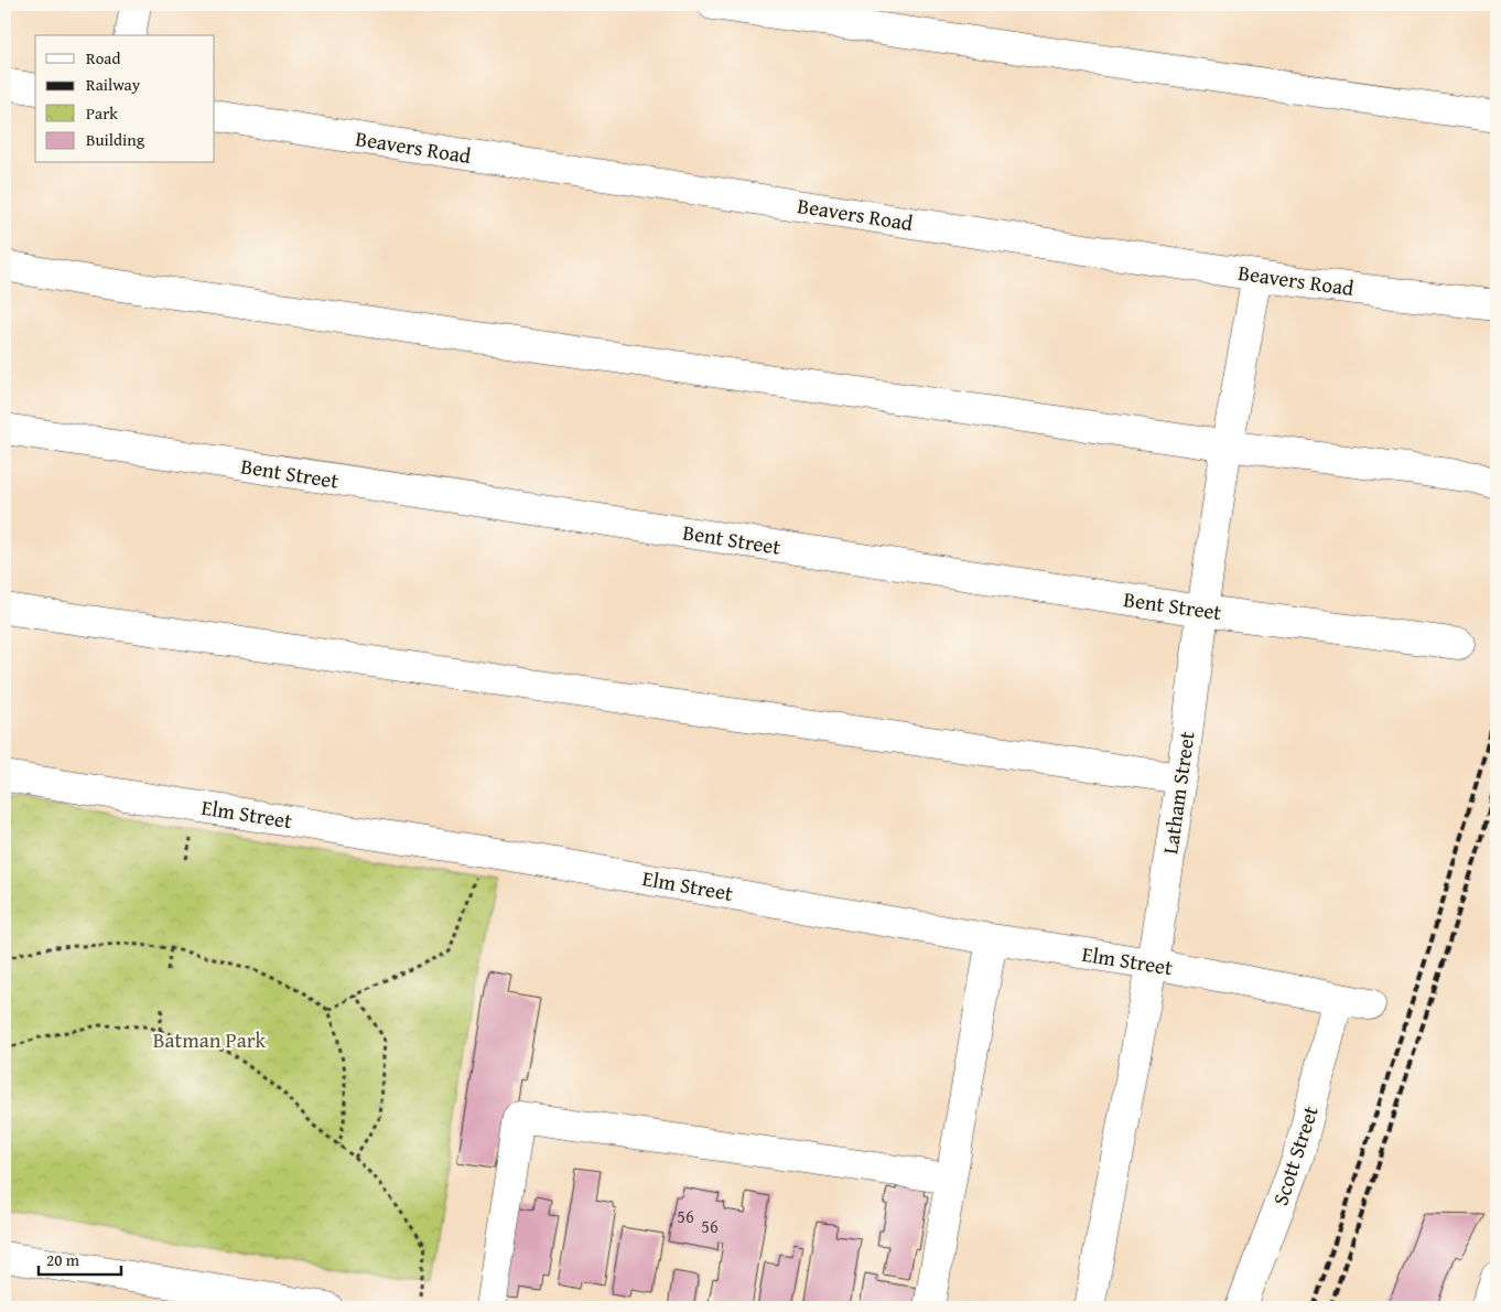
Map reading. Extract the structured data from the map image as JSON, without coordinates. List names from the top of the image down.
{
  "streets": {
    "street": [
      "Beavers Road",
      "Bent Street",
      "Latham Street",
      "Elm Street",
      "Scott Street"
    ]
  },
  "crossings": [
    ["Beavers Road", "Latham Street"],
    ["Bent Street", "Latham Street"],
    ["Latham Street", "Elm Street"],
    ["Elm Street", "Scott Street"]
  ],
  "parks": ["Batman Park"],
  "house_numbers": ["56", "56"],
  "legend": [
    "Road",
    "Railway",
    "Park",
    "Building"
  ],
  "scale_bar": "20 m"
}
